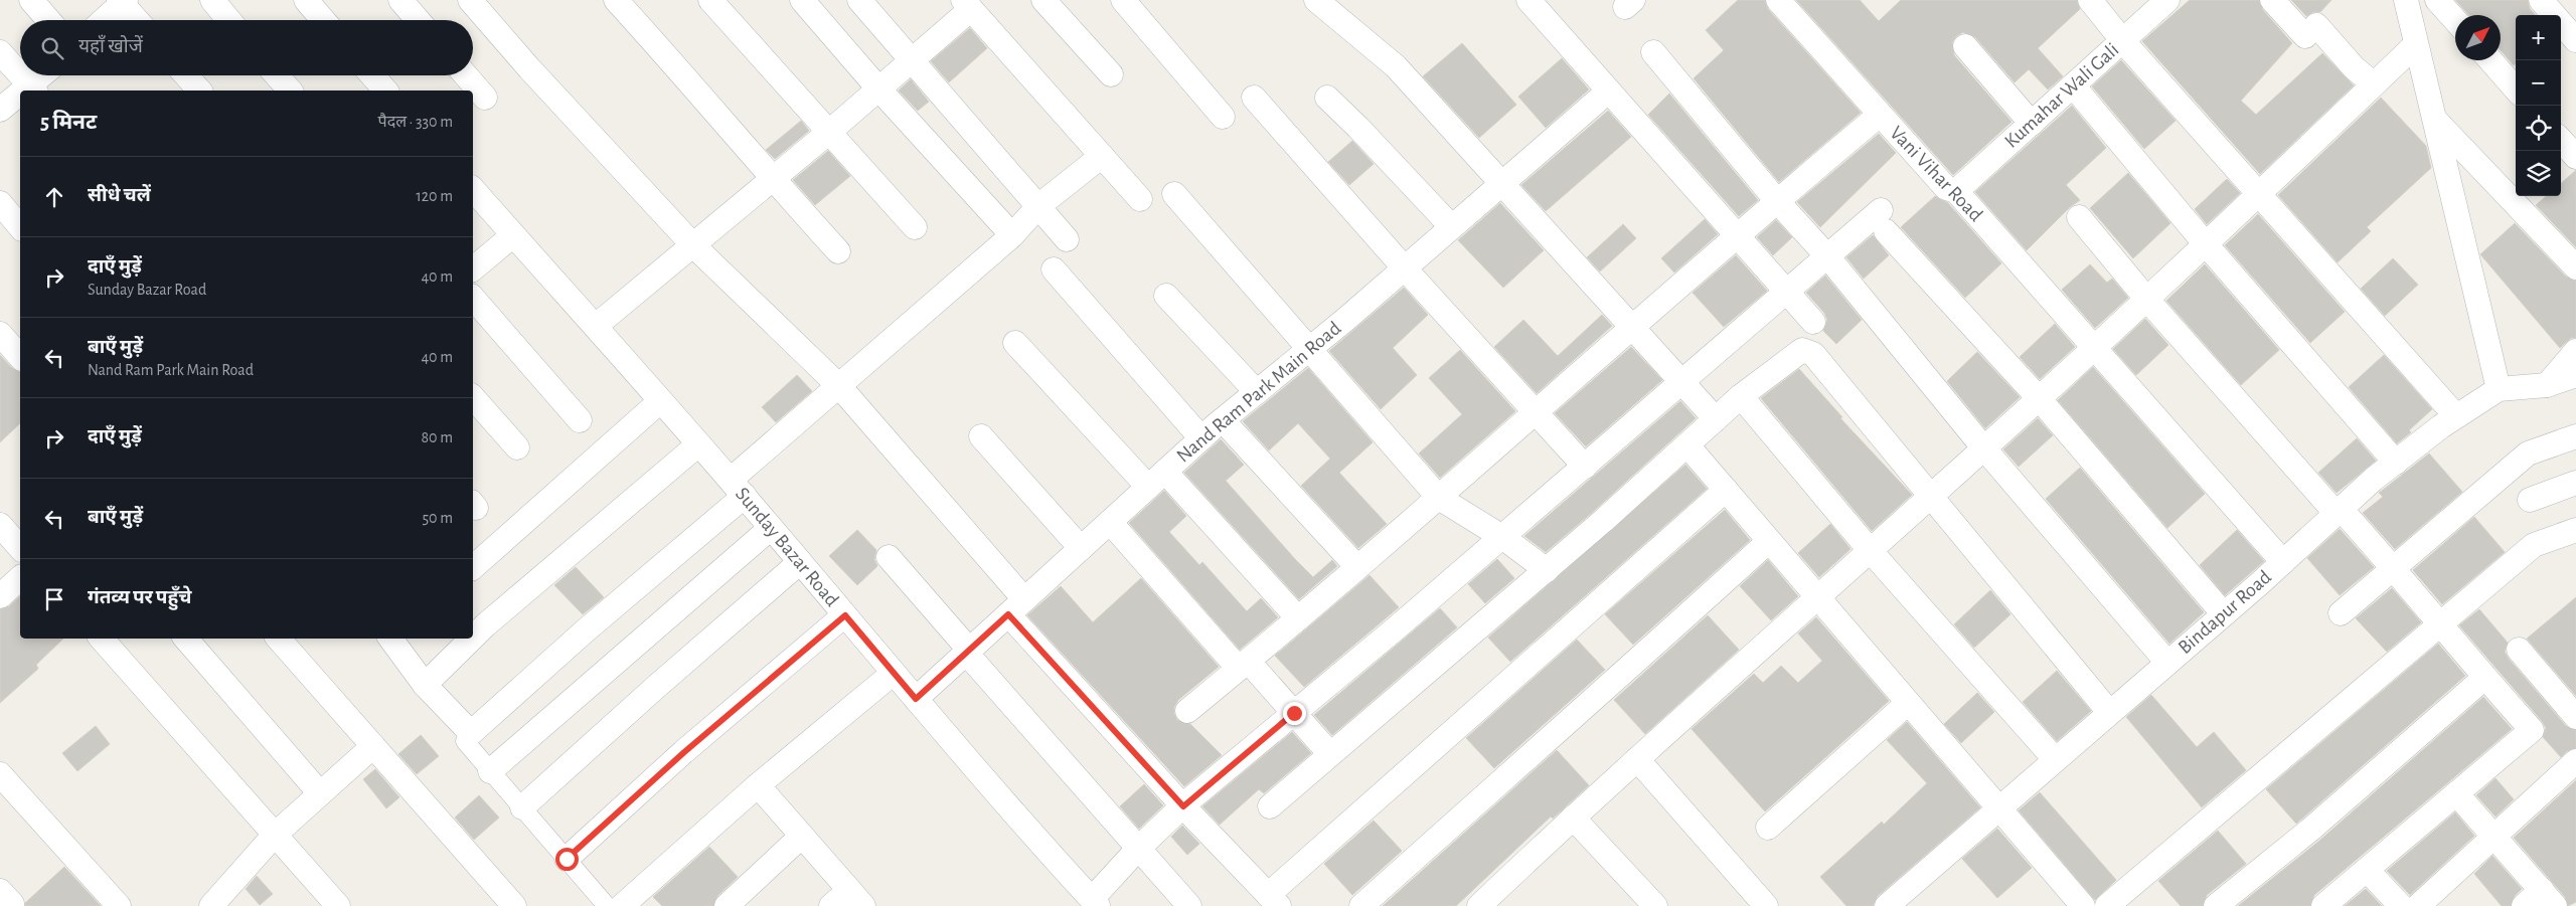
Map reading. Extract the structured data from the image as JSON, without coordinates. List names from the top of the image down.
{
  "streets": {
    "street": [
      "Kumahar Wali Gali",
      "Vani Vihar Road",
      "Nand Ram Park Main Road",
      "Sunday Bazar Road",
      "Bindapur Road"
    ]
  },
  "crossings": [
    ["Kumahar Wali Gali", "Vani Vihar Road"],
    ["Vani Vihar Road", "Bindapur Road"],
    ["Nand Ram Park Main Road", "Sunday Bazar Road"]
  ],
  "north": "top right",
  "page": {
    "map_buttons": ["+", "−"],
    "search": "यहाँ खोजें",
    "heading": ["5 मिनट", "पैदल · 330 m"],
    "list": [
      ["सीधे चलें", "120 m"],
      ["दाएँ मुड़ें", "Sunday Bazar Road", "40 m"],
      ["बाएँ मुड़ें", "Nand Ram Park Main Road", "40 m"],
      ["दाएँ मुड़ें", "80 m"],
      ["बाएँ मुड़ें", "50 m"],
      "गंतव्य पर पहुँचे"
    ]
  }
}
